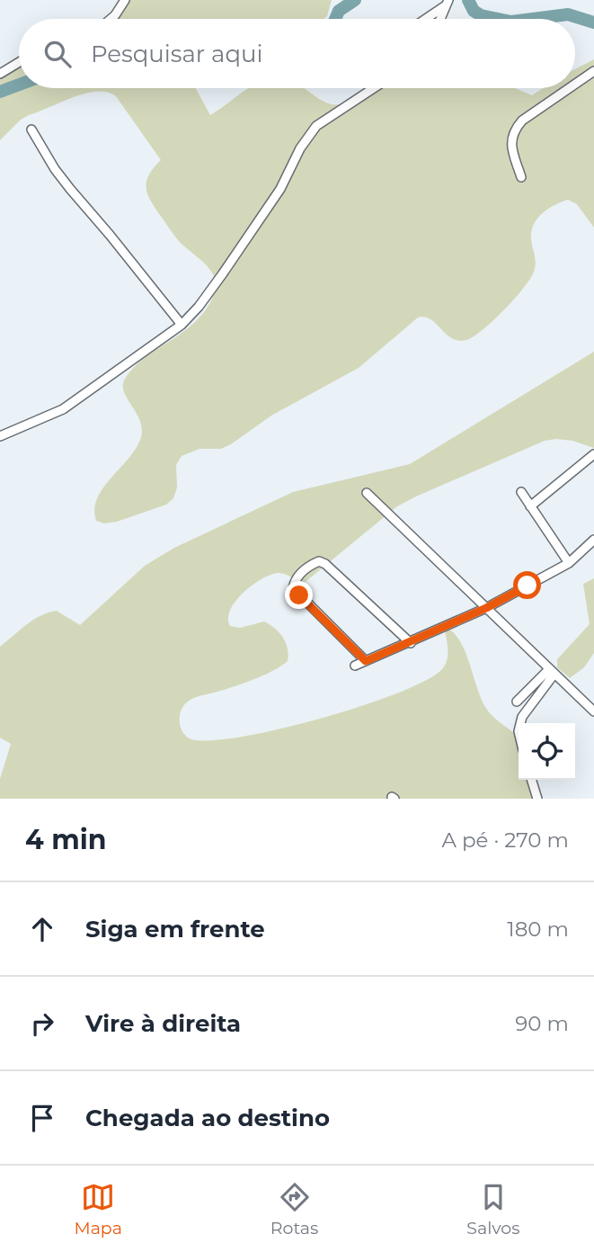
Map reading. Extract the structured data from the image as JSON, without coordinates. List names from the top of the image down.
{
  "page": {
    "search": "Pesquisar aqui",
    "heading": ["4 min", "A pé · 270 m"],
    "list": [
      ["Siga em frente", "180 m"],
      ["Vire à direita", "90 m"],
      "Chegada ao destino"
    ],
    "nav": ["Mapa", "Rotas", "Salvos"]
  }
}
